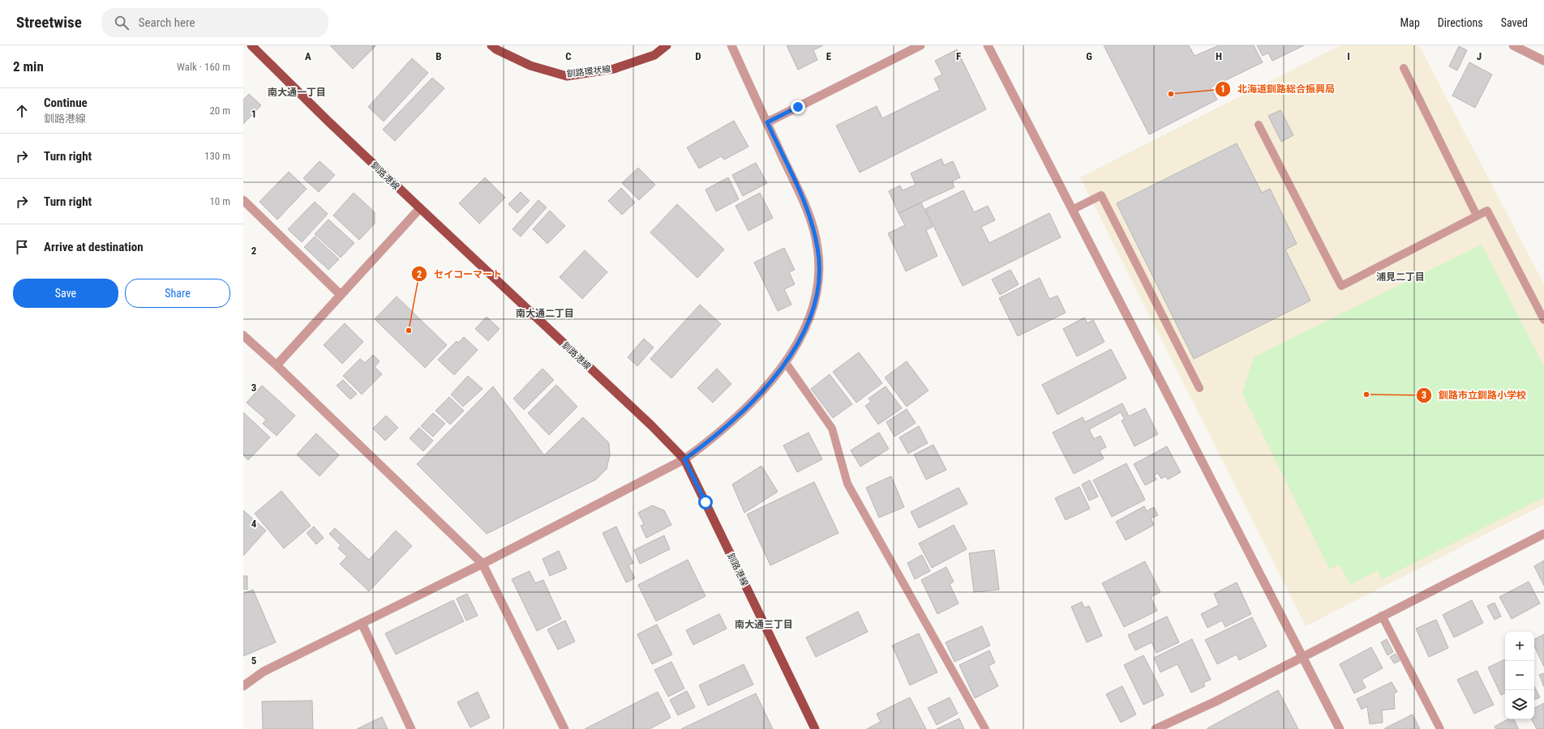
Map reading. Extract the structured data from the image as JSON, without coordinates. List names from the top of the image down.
{
  "streets": {
    "main road": ["釧路環状線", "釧路港線"]
  },
  "districts": [
    "南大通一丁目",
    "浦見二丁目",
    "南大通二丁目",
    "南大通三丁目"
  ],
  "places": ["北海道釧路総合振興局", "セイコーマート", "釧路市立釧路小学校"],
  "page": {
    "header": "Streetwise",
    "search": "Search here",
    "nav": ["Map", "Directions", "Saved"],
    "heading": ["2 min", "Walk · 160 m"],
    "list": [
      ["Continue", "釧路港線", "20 m"],
      ["Turn right", "130 m"],
      ["Turn right", "10 m"],
      "Arrive at destination"
    ],
    "buttons": ["Save", "Share"],
    "map_buttons": ["+", "−"]
  },
  "grid": {
    "columns": [
      "A",
      "B",
      "C",
      "D",
      "E",
      "F",
      "G",
      "H",
      "I",
      "J"
    ],
    "rows": [
      "1",
      "2",
      "3",
      "4",
      "5"
    ]
  }
}
